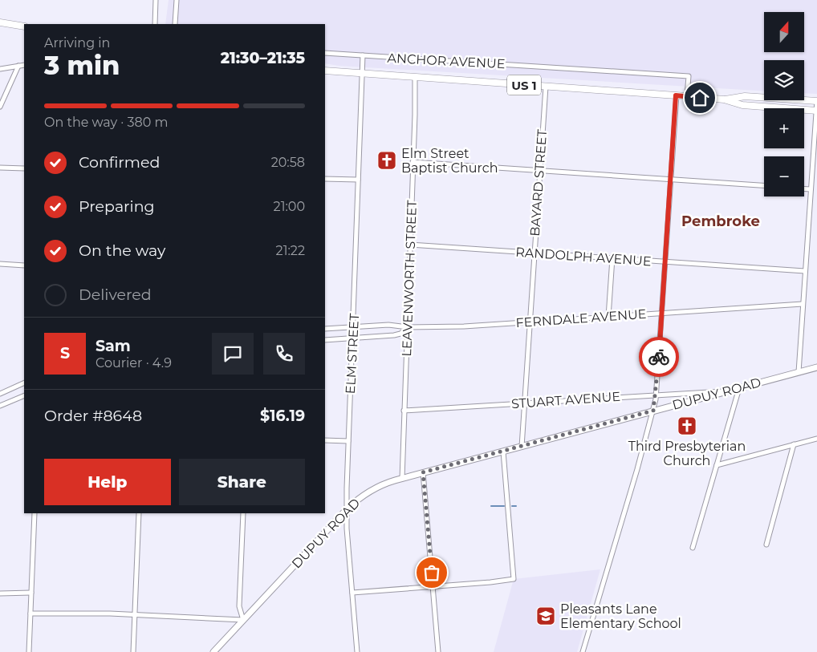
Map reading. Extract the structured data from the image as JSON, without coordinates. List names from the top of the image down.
{
  "streets": {
    "main road": ["US 1"],
    "street": [
      "ANCHOR AVENUE",
      "BAYARD STREET",
      "RANDOLPH AVENUE",
      "LEAVENWORTH STREET",
      "FERNDALE AVENUE",
      "ELM STREET",
      "DUPUY ROAD",
      "STUART AVENUE"
    ]
  },
  "crossings": [
    ["ANCHOR AVENUE", "US 1"],
    ["ANCHOR AVENUE", "ELM STREET"],
    ["US 1", "BAYARD STREET"],
    ["US 1", "LEAVENWORTH STREET"],
    ["US 1", "ELM STREET"],
    ["BAYARD STREET", "RANDOLPH AVENUE"],
    ["BAYARD STREET", "FERNDALE AVENUE"],
    ["BAYARD STREET", "DUPUY ROAD"],
    ["BAYARD STREET", "STUART AVENUE"],
    ["RANDOLPH AVENUE", "LEAVENWORTH STREET"],
    ["LEAVENWORTH STREET", "FERNDALE AVENUE"],
    ["LEAVENWORTH STREET", "DUPUY ROAD"],
    ["LEAVENWORTH STREET", "STUART AVENUE"],
    ["FERNDALE AVENUE", "ELM STREET"],
    ["ELM STREET", "DUPUY ROAD"],
    ["DUPUY ROAD", "STUART AVENUE"]
  ],
  "districts": ["Pembroke"],
  "places": {
    "church": ["Elm Street Baptist Church", "Third Presbyterian Church"],
    "school or university": ["Pleasants Lane Elementary School"]
  },
  "north": "top",
  "page": {
    "map_buttons": ["+", "−"],
    "heading": ["3 min", "Arriving in", "21:30–21:35"],
    "panel": [
      "Sam",
      "Courier · 4.9",
      "Order #8648",
      "$16.19"
    ],
    "bar": "On the way · 380 m",
    "list": [
      ["Confirmed", "20:58"],
      ["Preparing", "21:00"],
      ["On the way", "21:22"],
      "Delivered"
    ],
    "round": "S",
    "buttons": ["Help", "Share"]
  }
}
